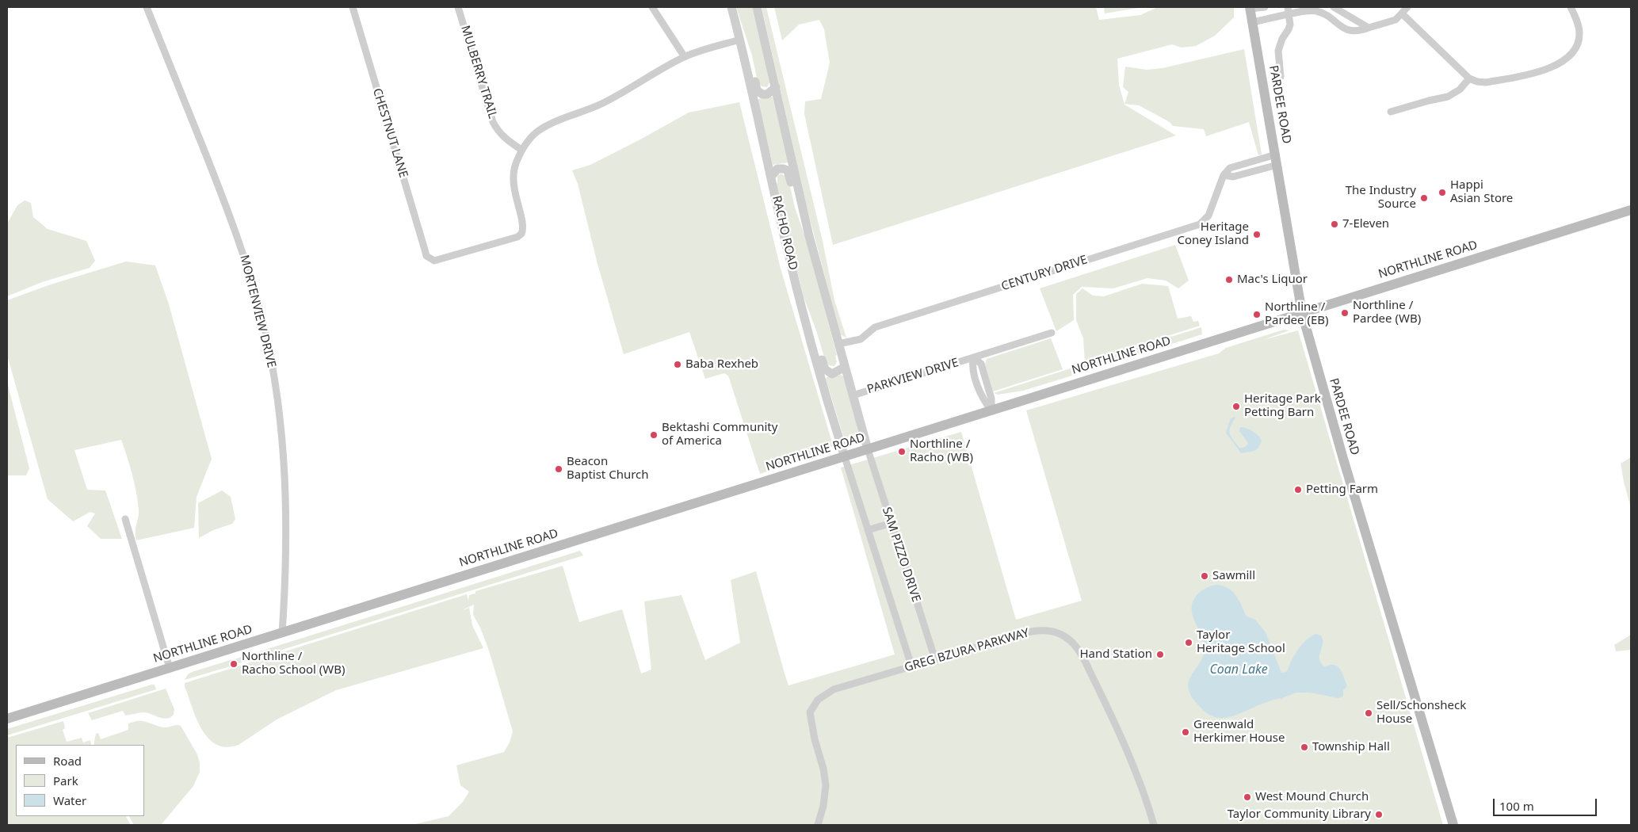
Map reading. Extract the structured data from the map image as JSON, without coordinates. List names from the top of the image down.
{
  "streets": {
    "main road": ["PARDEE ROAD", "NORTHLINE ROAD"],
    "street": [
      "MULBERRY TRAIL",
      "CHESTNUT LANE",
      "RACHO ROAD",
      "CENTURY DRIVE",
      "MORTENVIEW DRIVE",
      "PARKVIEW DRIVE",
      "SAM PIZZO DRIVE",
      "GREG BZURA PARKWAY"
    ]
  },
  "crossings": [
    ["MULBERRY TRAIL", "CHESTNUT LANE"],
    ["PARDEE ROAD", "NORTHLINE ROAD"],
    ["RACHO ROAD", "NORTHLINE ROAD"],
    ["RACHO ROAD", "CENTURY DRIVE"],
    ["RACHO ROAD", "PARKVIEW DRIVE"],
    ["RACHO ROAD", "SAM PIZZO DRIVE"],
    ["NORTHLINE ROAD", "MORTENVIEW DRIVE"],
    ["NORTHLINE ROAD", "PARKVIEW DRIVE"],
    ["NORTHLINE ROAD", "SAM PIZZO DRIVE"],
    ["SAM PIZZO DRIVE", "GREG BZURA PARKWAY"]
  ],
  "water": ["Coan Lake"],
  "places": [
    "Happi Asian Store",
    "The Industry Source",
    "7-Eleven",
    "Heritage Coney Island",
    "Mac's Liquor",
    "Northline / Pardee (WB)",
    "Northline / Pardee (EB)",
    "Baba Rexheb",
    "Heritage Park Petting Barn",
    "Bektashi Community of America",
    "Northline / Racho (WB)",
    "Beacon Baptist Church",
    "Petting Farm",
    "Sawmill",
    "Taylor Heritage School",
    "Hand Station",
    "Northline / Racho School (WB)",
    "Sell/Schonsheck House",
    "Greenwald Herkimer House",
    "Township Hall",
    "West Mound Church",
    "Taylor Community Library"
  ],
  "legend": ["Road", "Park", "Water"],
  "scale_bar": "100 m"
}
